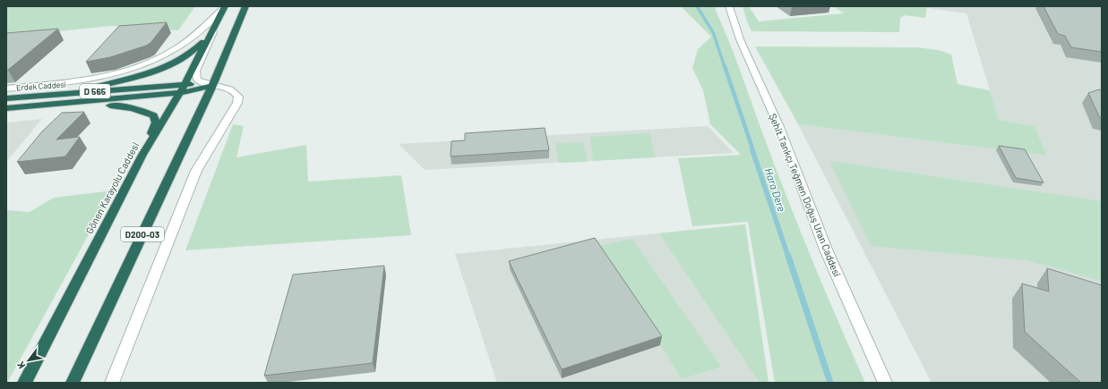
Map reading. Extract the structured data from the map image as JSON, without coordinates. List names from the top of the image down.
{
  "streets": {
    "highway": [
      "Erdek Caddesi",
      "D 565",
      "Gönen Karayolu Caddesi",
      "D200-03"
    ],
    "street": ["Şehit Tankçı Teğmen Doğuş Uran Caddesi"]
  },
  "crossings": [
    ["Erdek Caddesi", "D 565"],
    ["Erdek Caddesi", "Gönen Karayolu Caddesi"],
    ["D 565", "Gönen Karayolu Caddesi"],
    ["D 565", "D200-03"]
  ],
  "water": ["Hara Dere"],
  "north": "bottom left"
}
